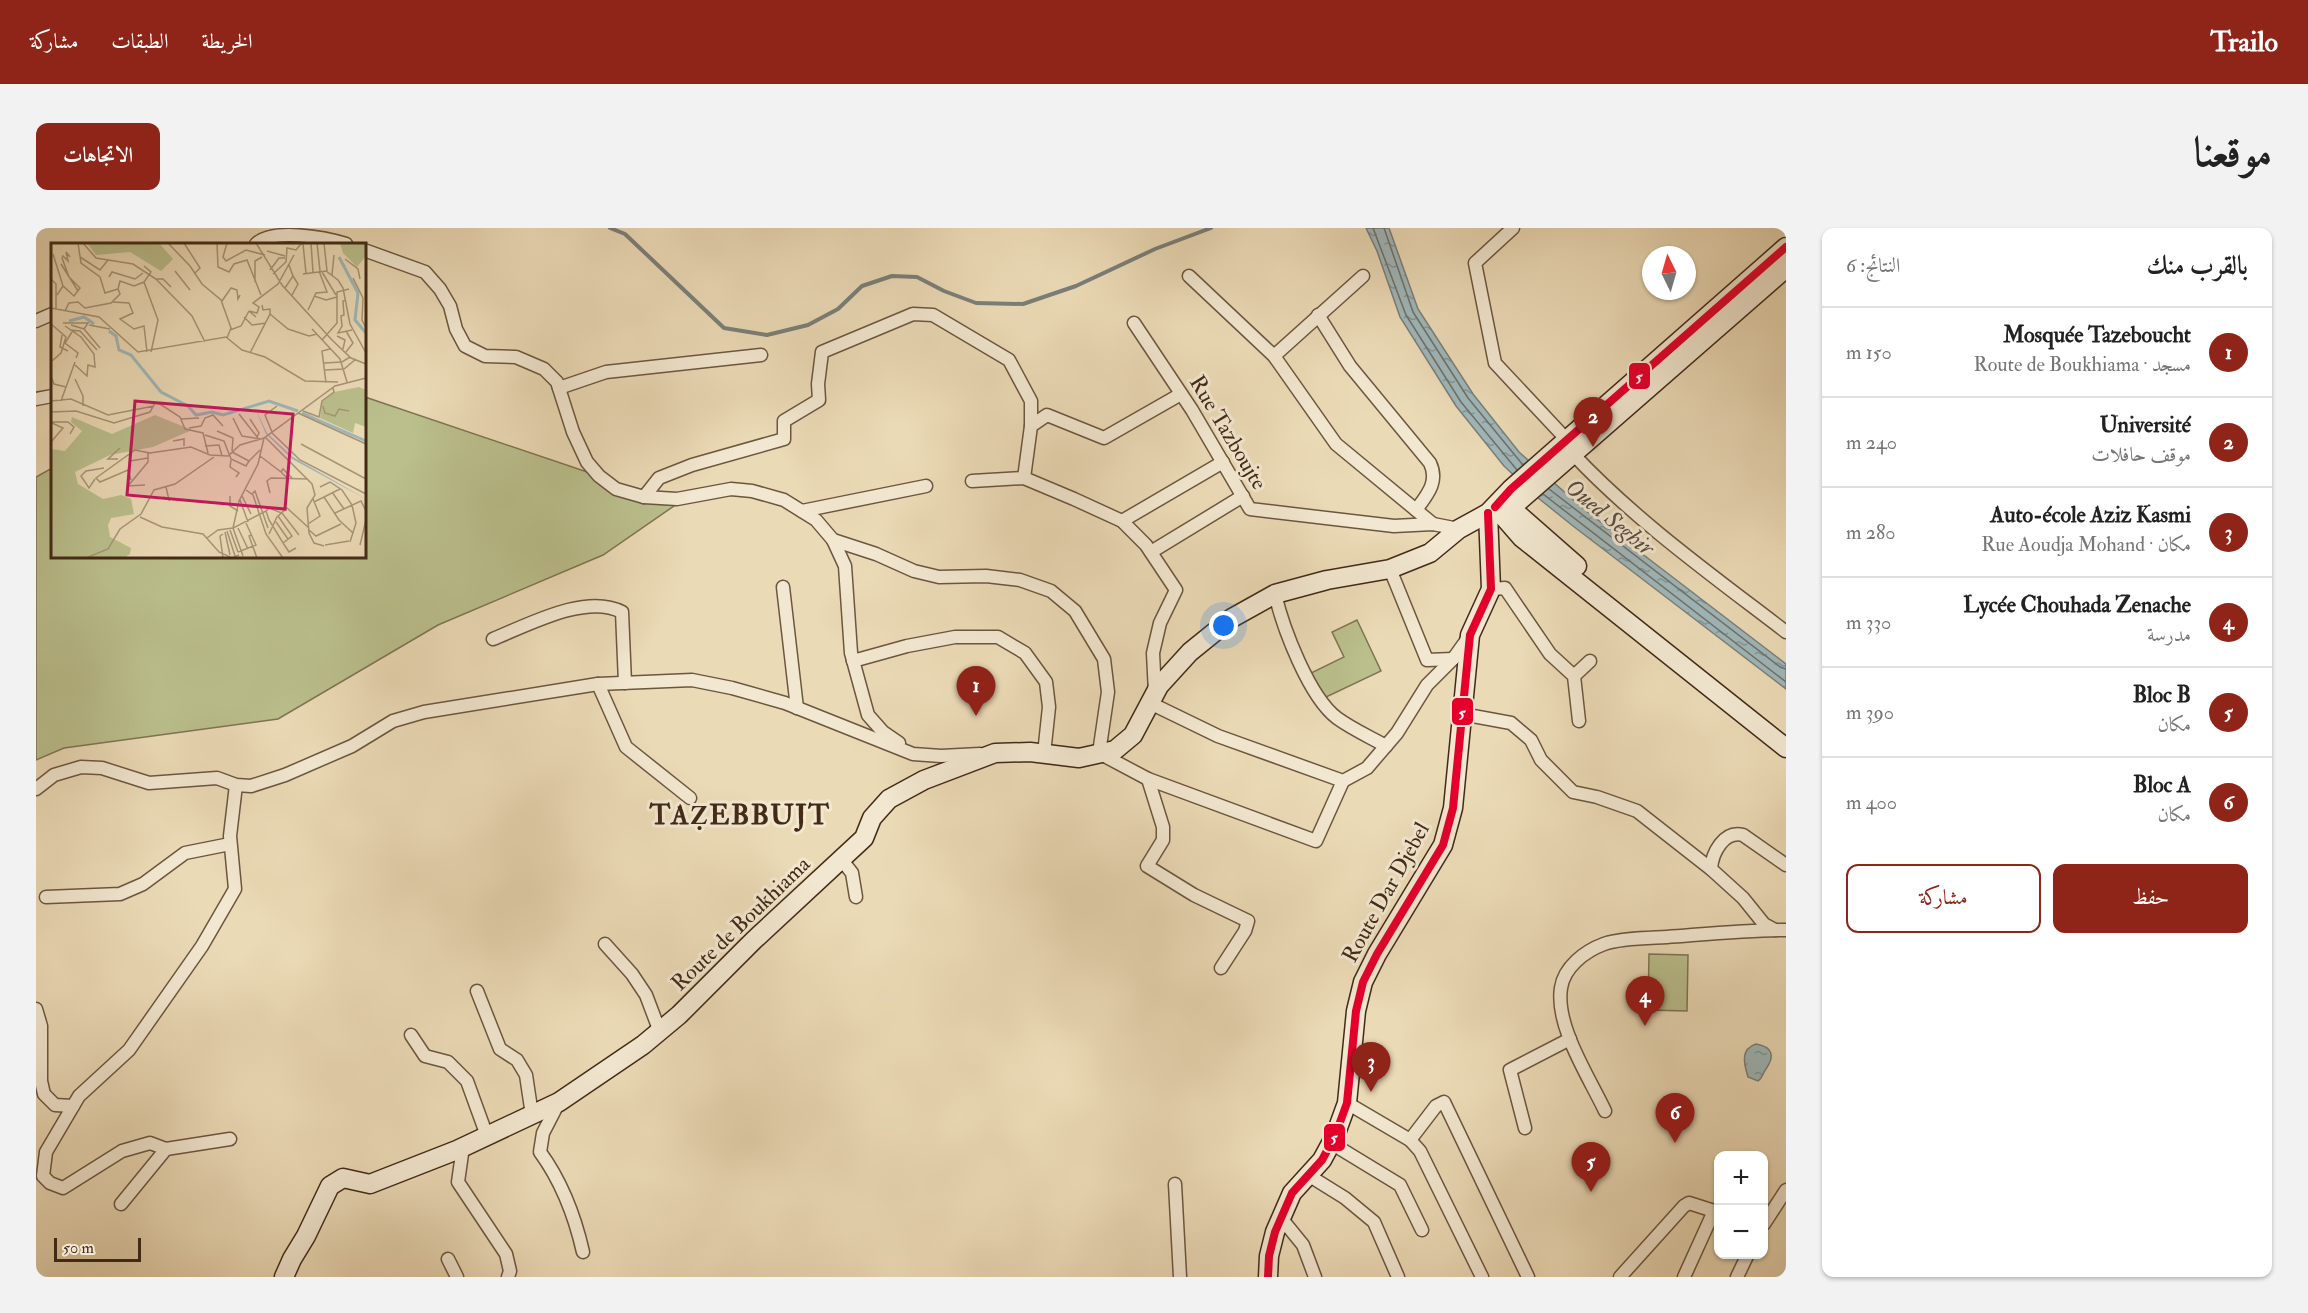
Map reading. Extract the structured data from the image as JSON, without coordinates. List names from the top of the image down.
{
  "streets": {
    "street": ["Rue Tazboujte", "Route Dar Djebel", "Route de Boukhiama"]
  },
  "crossings": [
    ["Rue Tazboujte", "Route de Boukhiama"],
    ["Route Dar Djebel", "Route de Boukhiama"]
  ],
  "districts": ["TAẒEBBUJT"],
  "water": ["Oued Seghir"],
  "lines": ["transit line 5"],
  "scale_bar": "50 m",
  "north": "top",
  "page": {
    "header": "Trailo",
    "nav": ["الخريطة", "الطبقات", "مشاركة"],
    "title": "موقعنا",
    "buttons": [
      "الاتجاهات",
      ["حفظ", "مشاركة"]
    ],
    "heading": ["بالقرب منك", "النتائج: 6"],
    "list": [
      {
        "mark": "1",
        "name": "Mosquée Tazeboucht",
        "note": "مسجد · Route de Boukhiama",
        "value": "150 m"
      },
      {
        "mark": "2",
        "name": "Université",
        "note": "موقف حافلات",
        "value": "240 m"
      },
      {
        "mark": "3",
        "name": "Auto-école Aziz Kasmi",
        "note": "مكان · Rue Aoudja Mohand",
        "value": "280 m"
      },
      {
        "mark": "4",
        "name": "Lycée Chouhada Zenache",
        "note": "مدرسة",
        "value": "330 m"
      },
      {
        "mark": "5",
        "name": "Bloc B",
        "note": "مكان",
        "value": "390 m"
      },
      {
        "mark": "6",
        "name": "Bloc A",
        "note": "مكان",
        "value": "400 m"
      }
    ],
    "pins": [
      "2",
      "1",
      "4",
      "3",
      "6",
      "5"
    ],
    "map_buttons": ["+", "−"],
    "scale": "50 m"
  }
}
